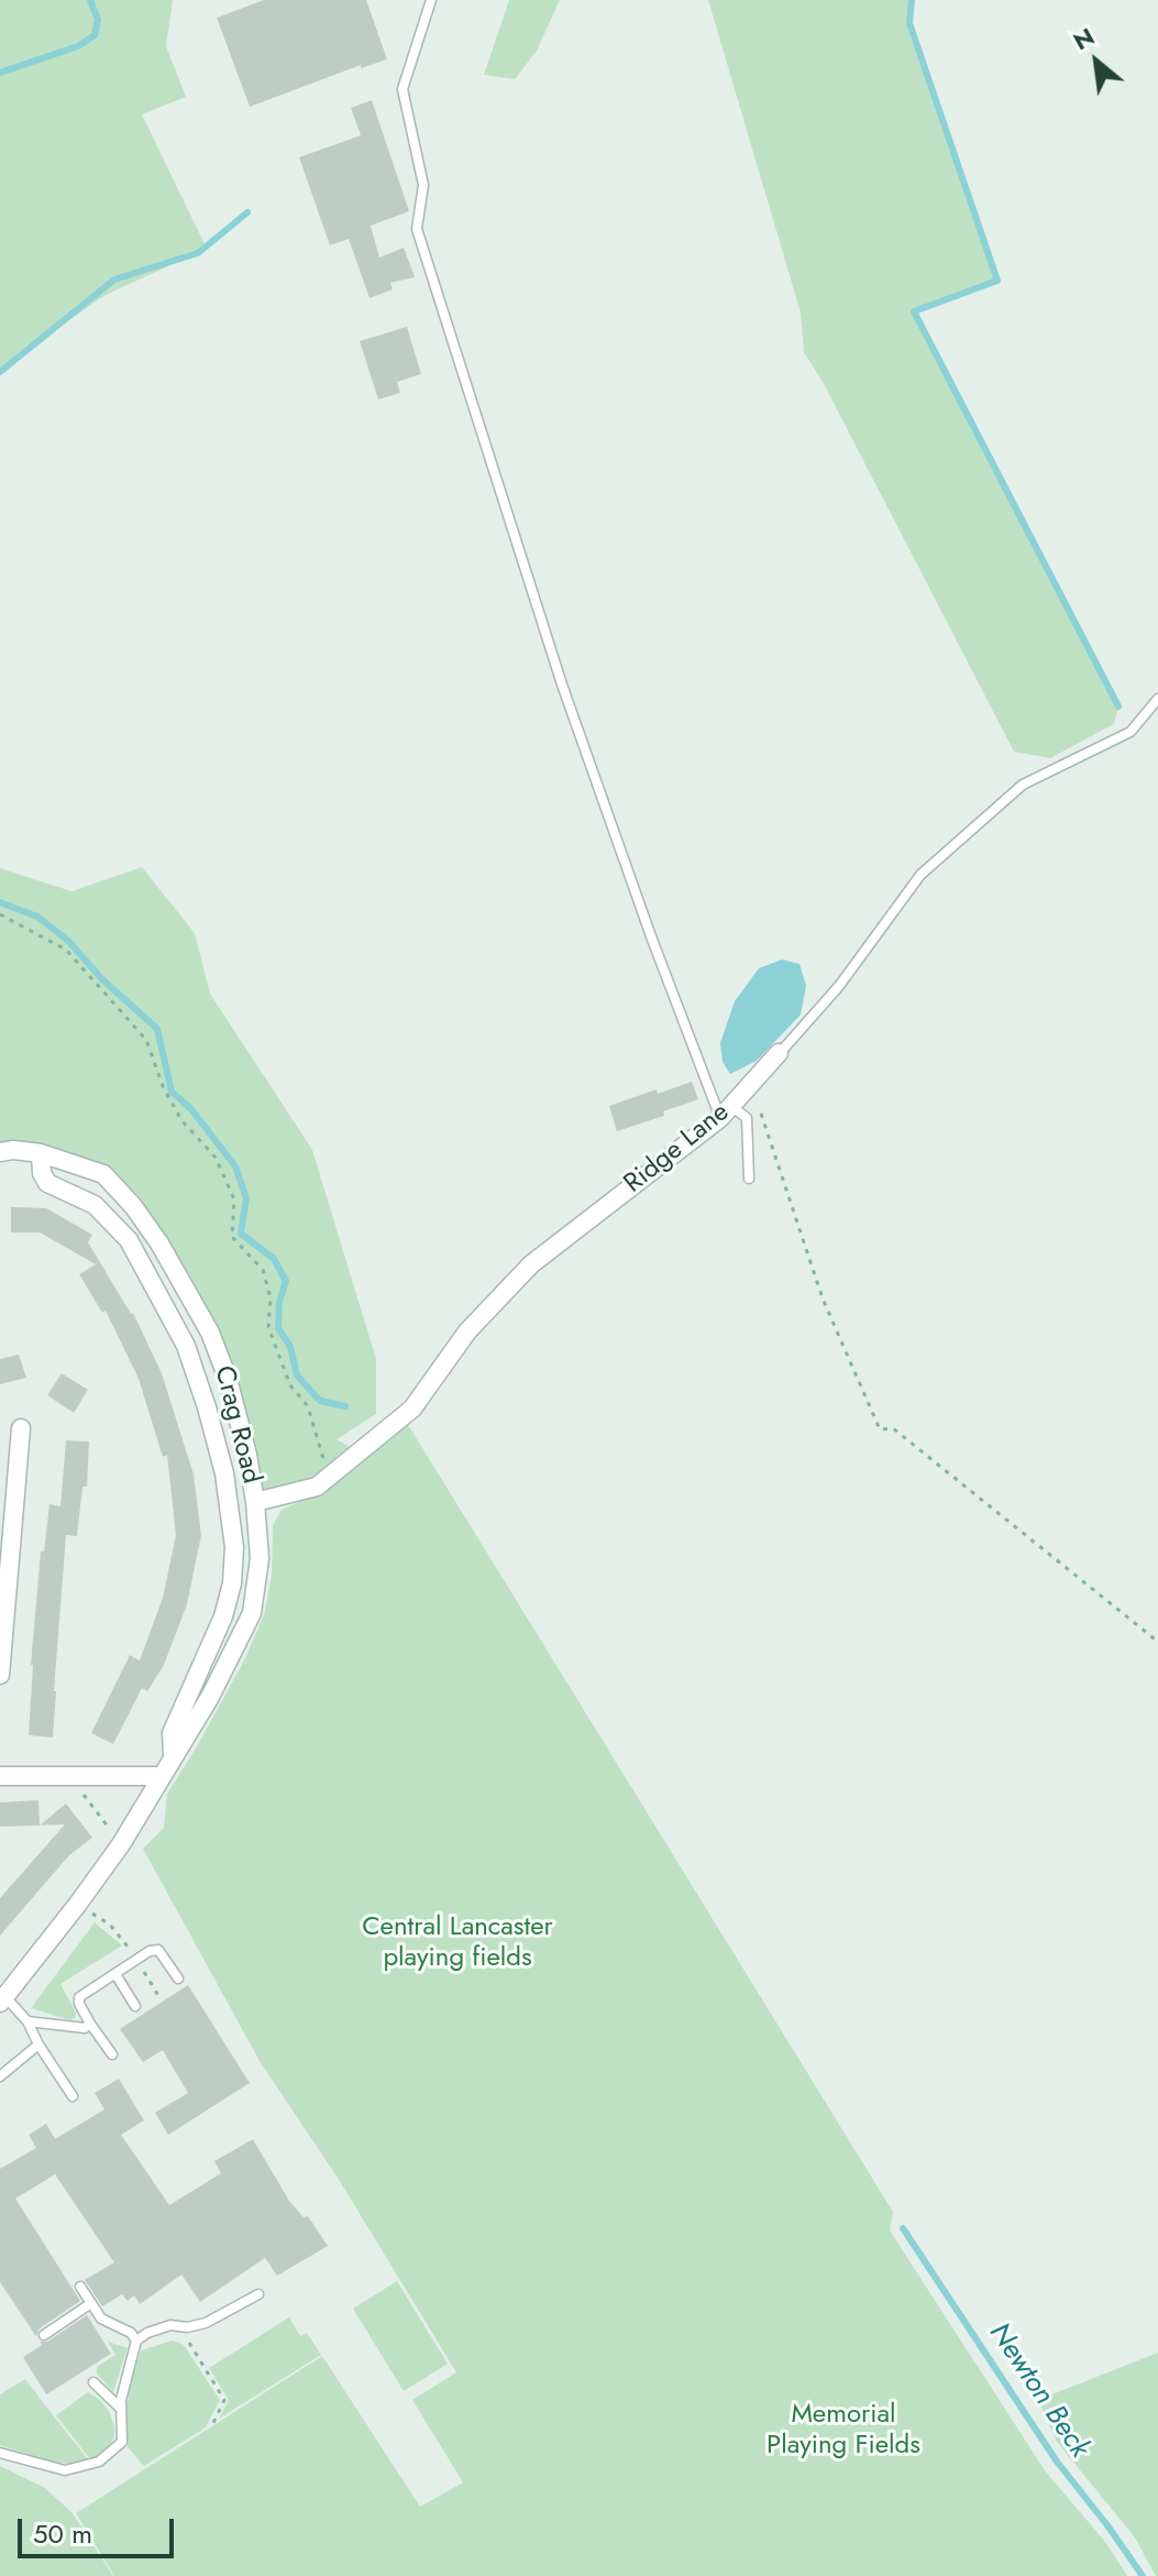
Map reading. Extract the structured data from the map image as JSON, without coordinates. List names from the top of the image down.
{
  "streets": {
    "street": ["Ridge Lane", "Crag Road"]
  },
  "crossings": [
    ["Ridge Lane", "Crag Road"]
  ],
  "water": ["Newton Beck"],
  "parks": ["Central Lancaster playing fields", "Memorial Playing Fields"],
  "scale_bar": "50 m",
  "north": "top left"
}
